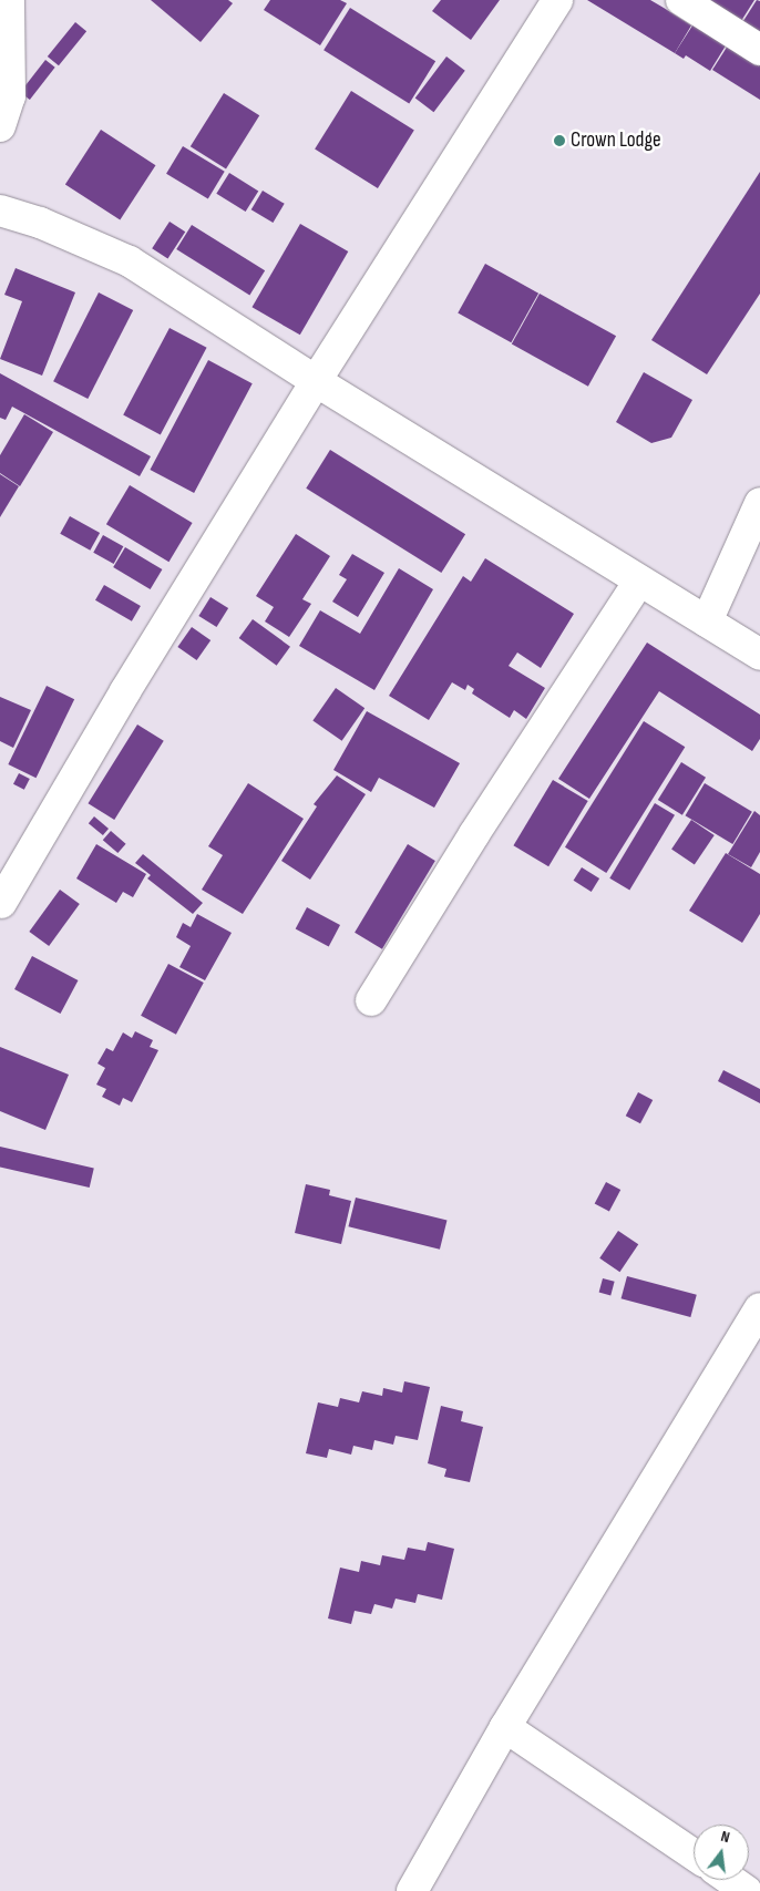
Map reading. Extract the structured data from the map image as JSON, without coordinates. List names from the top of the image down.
{
  "places": ["Crown Lodge"],
  "north": "top"
}
